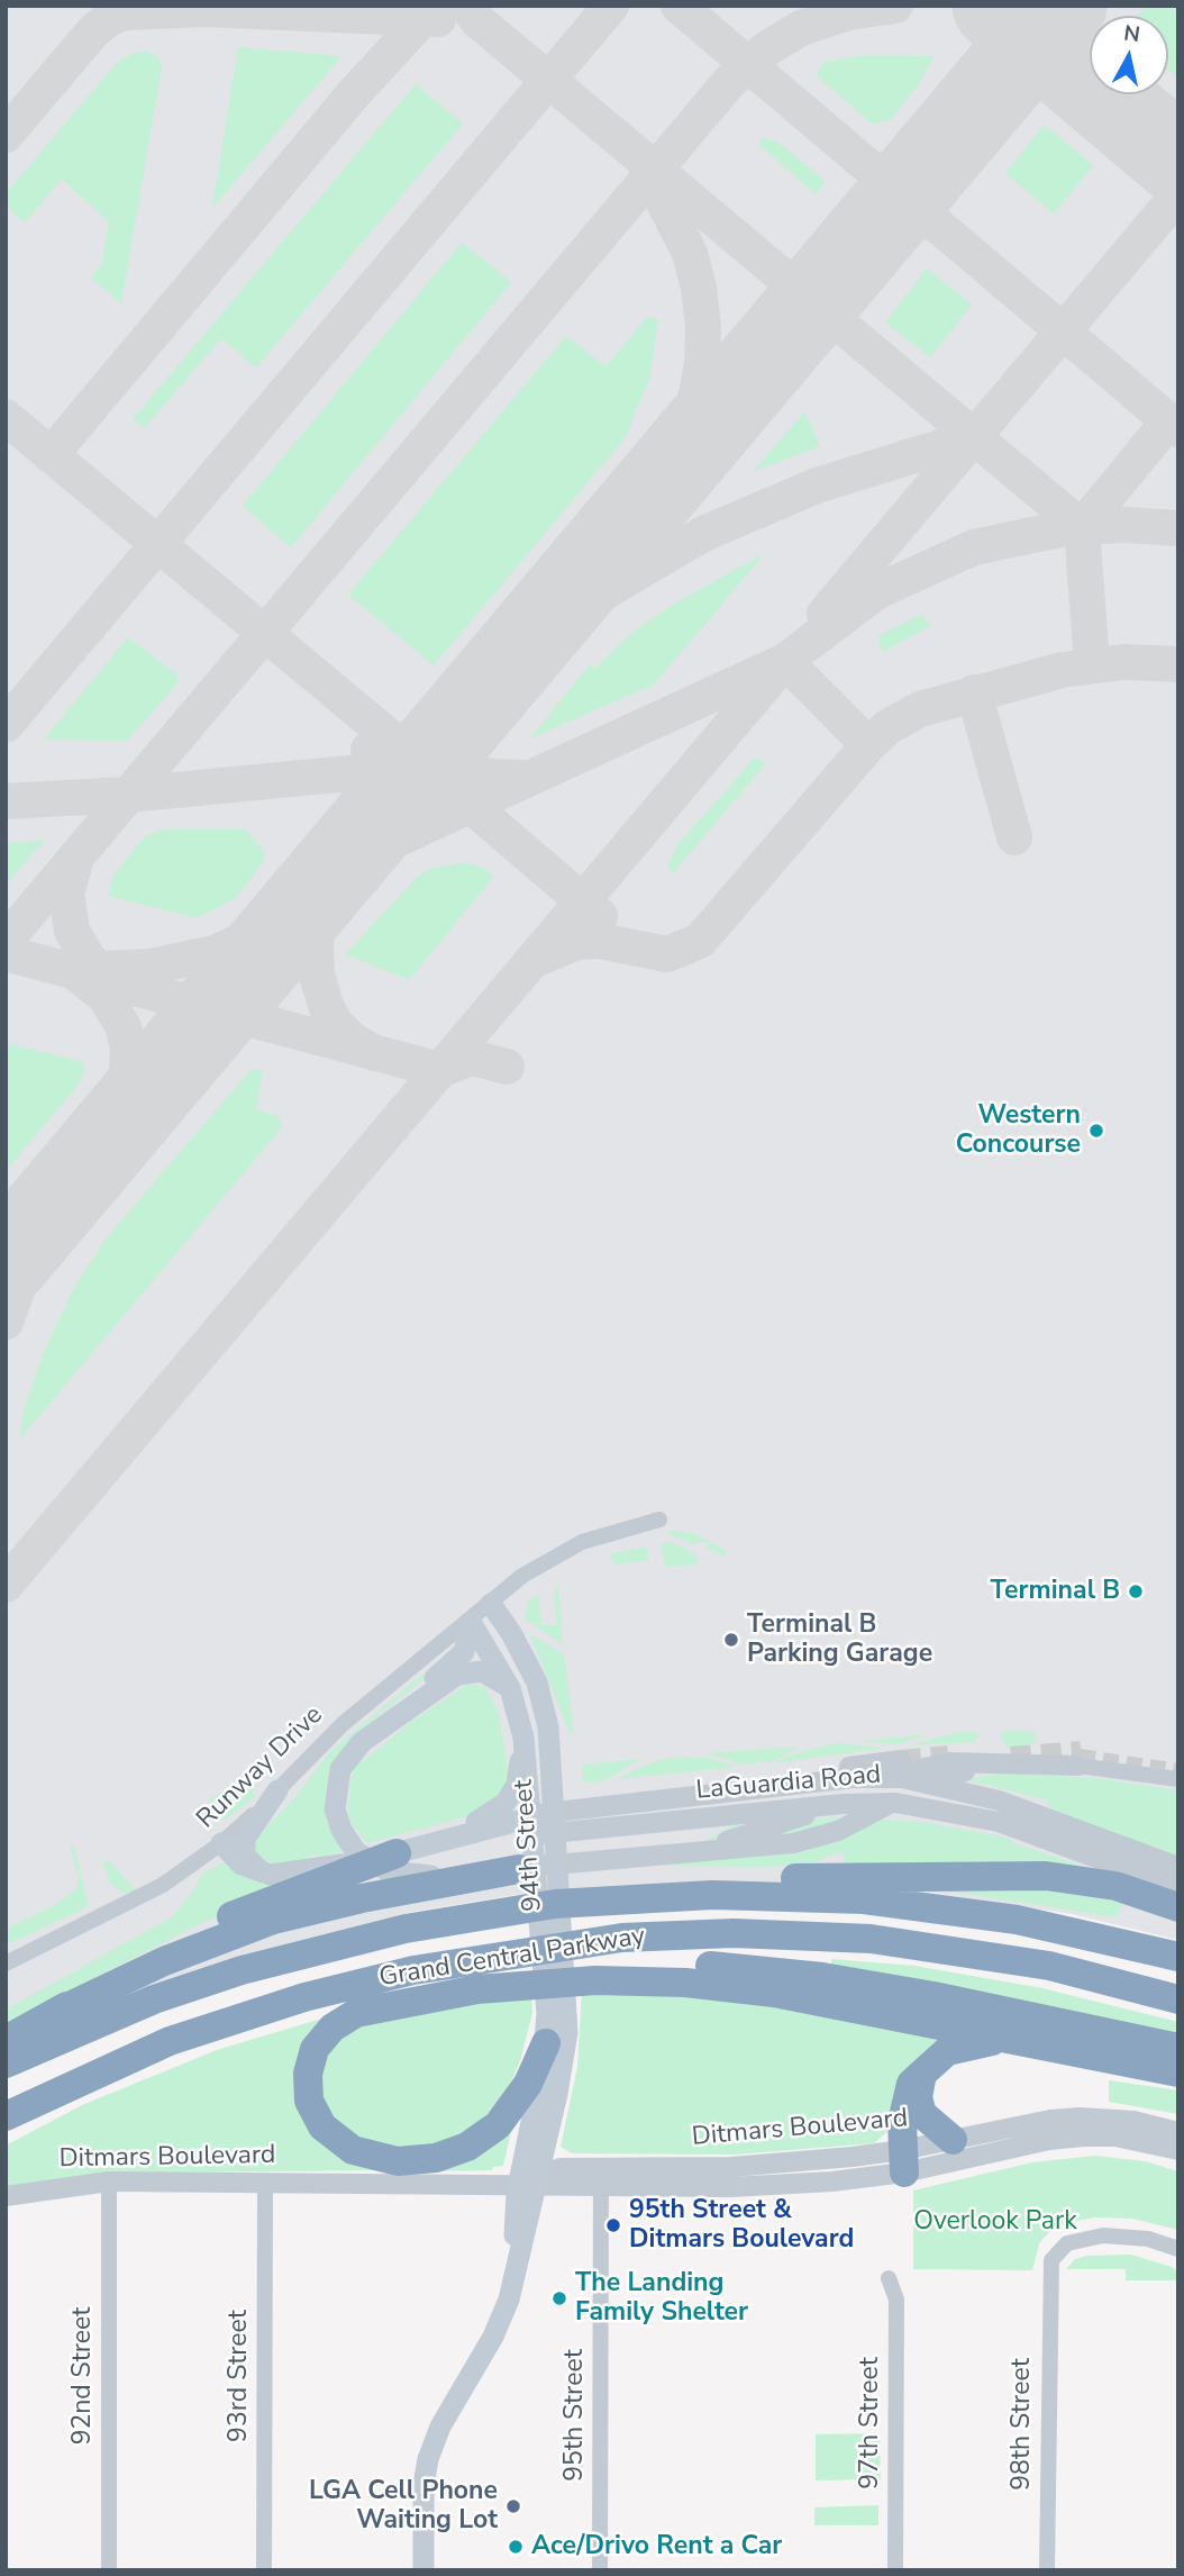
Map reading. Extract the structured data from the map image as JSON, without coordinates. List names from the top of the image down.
{
  "streets": {
    "highway": ["Grand Central Parkway"],
    "main road": ["94th Street"],
    "street": [
      "Runway Drive",
      "LaGuardia Road",
      "Ditmars Boulevard",
      "92nd Street",
      "93rd Street",
      "95th Street",
      "97th Street",
      "98th Street"
    ]
  },
  "crossings": [
    ["Runway Drive", "94th Street"],
    ["LaGuardia Road", "94th Street"],
    ["94th Street", "Ditmars Boulevard"],
    ["Ditmars Boulevard", "92nd Street"],
    ["Ditmars Boulevard", "93rd Street"],
    ["Ditmars Boulevard", "95th Street"]
  ],
  "parks": ["Overlook Park"],
  "places": [
    "Western Concourse",
    "Terminal B",
    "Terminal B Parking Garage",
    "95th Street & Ditmars Boulevard",
    "The Landing Family Shelter",
    "LGA Cell Phone Waiting Lot",
    "Ace/Drivo Rent a Car"
  ],
  "north": "top"
}
